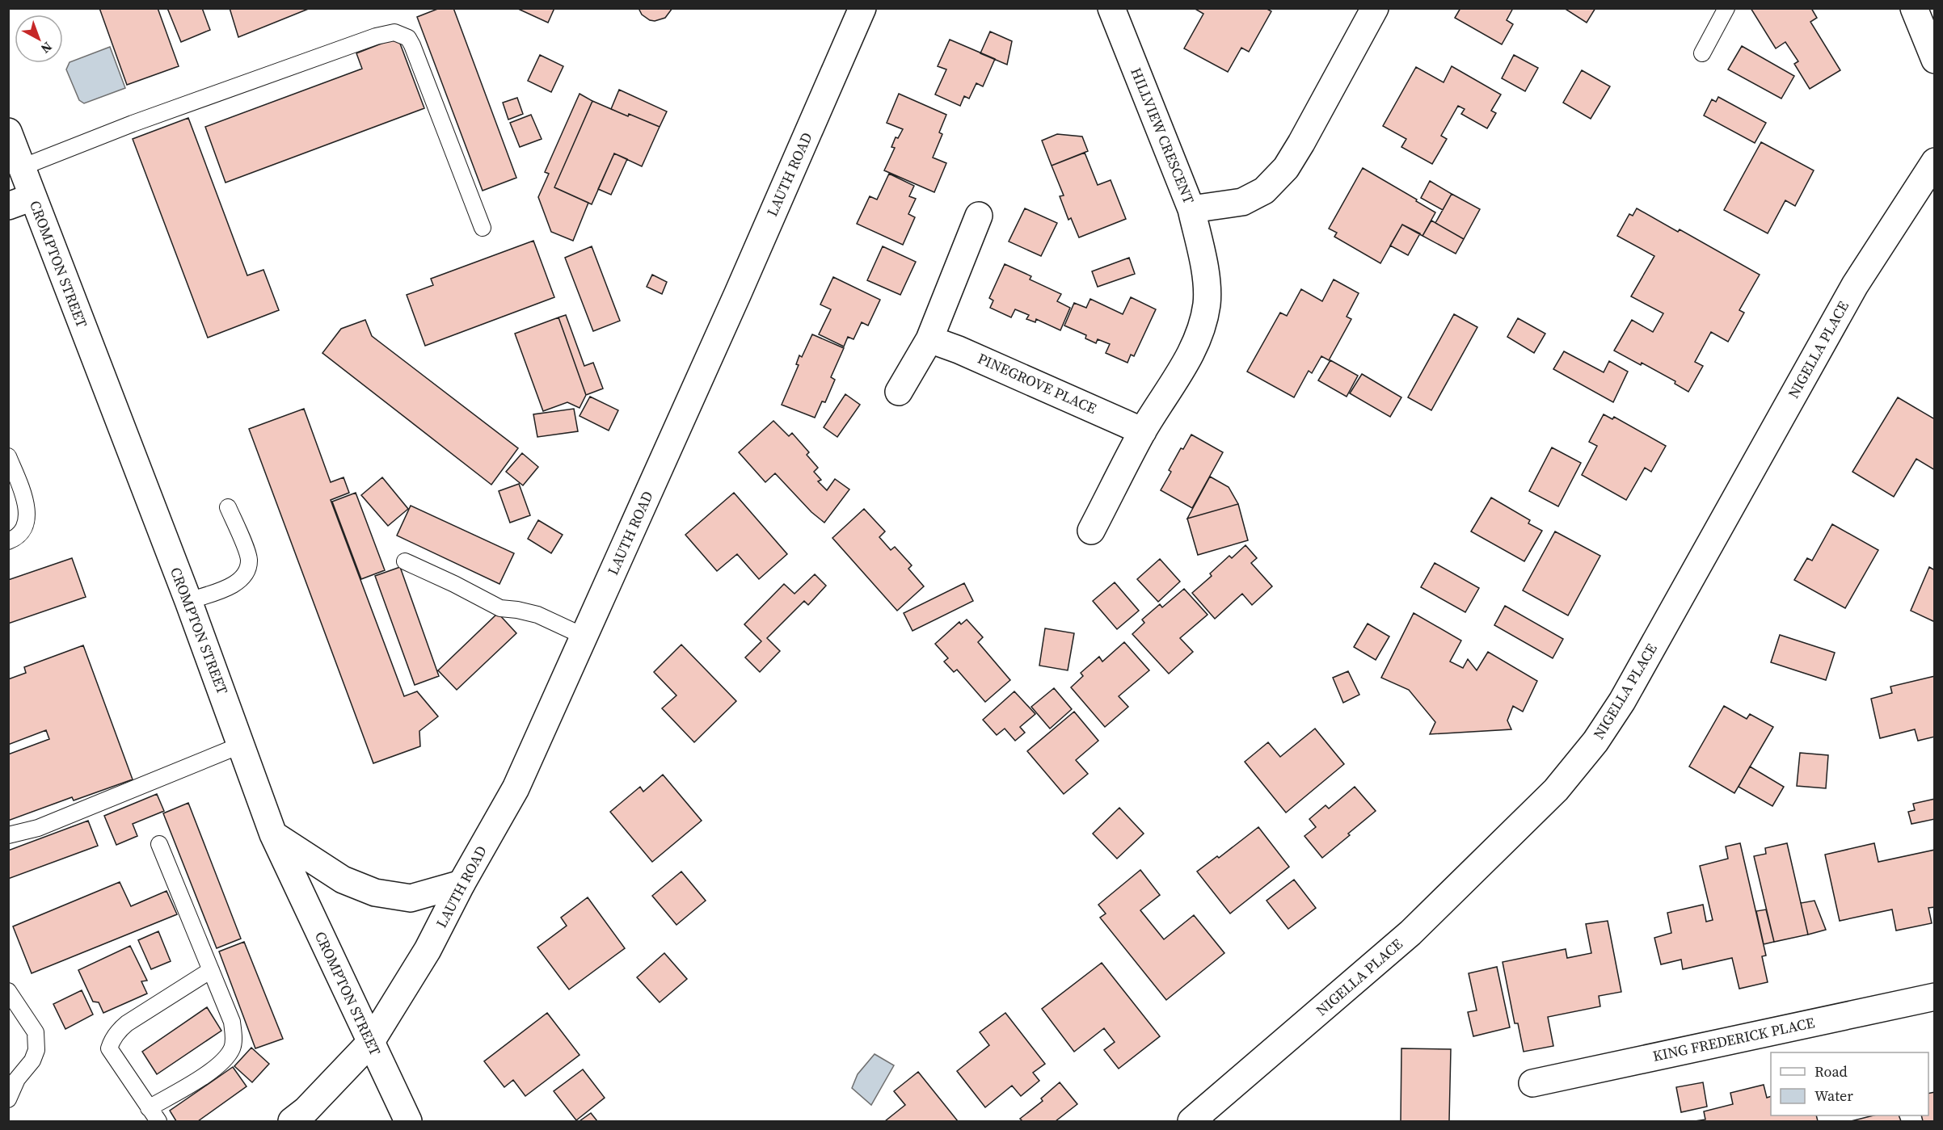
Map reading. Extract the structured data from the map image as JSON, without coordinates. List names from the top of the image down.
{
  "streets": {
    "street": [
      "HILLVIEW CRESCENT",
      "LAUTH ROAD",
      "CROMPTON STREET",
      "NIGELLA PLACE",
      "PINEGROVE PLACE",
      "KING FREDERICK PLACE"
    ]
  },
  "crossings": [
    ["LAUTH ROAD", "CROMPTON STREET"]
  ],
  "legend": ["Road", "Water"],
  "north": "bottom right"
}
